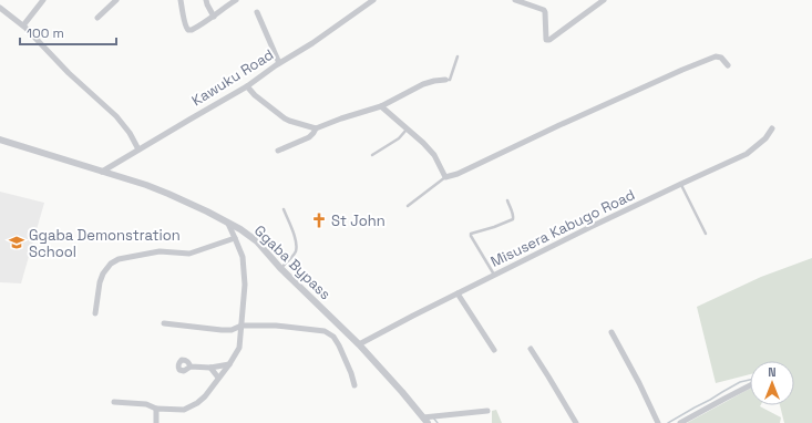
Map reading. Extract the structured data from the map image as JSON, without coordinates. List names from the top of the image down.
{
  "streets": {
    "street": ["Kawuku Road", "Misusera Kabugo Road", "Ggaba Bypass"]
  },
  "crossings": [
    ["Kawuku Road", "Ggaba Bypass"],
    ["Misusera Kabugo Road", "Ggaba Bypass"]
  ],
  "places": {
    "church": ["St John"],
    "school or university": ["Ggaba Demonstration School"]
  },
  "scale_bar": "100 m",
  "north": "top"
}
